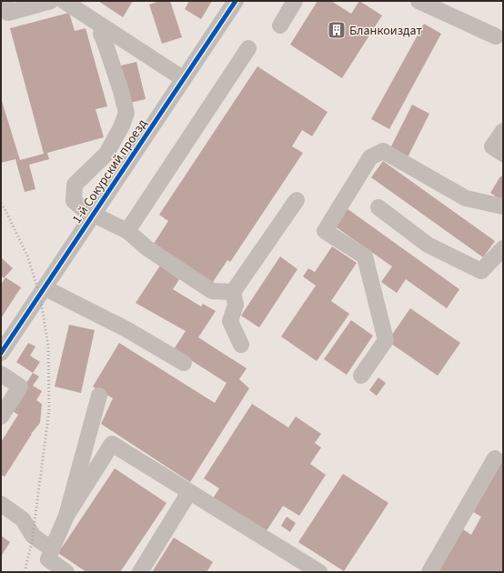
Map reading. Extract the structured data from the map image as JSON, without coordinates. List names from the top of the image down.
{
  "streets": {
    "street": ["1-й Сокурский проезд"]
  },
  "places": {
    "building": ["Бланкоиздат"]
  }
}
